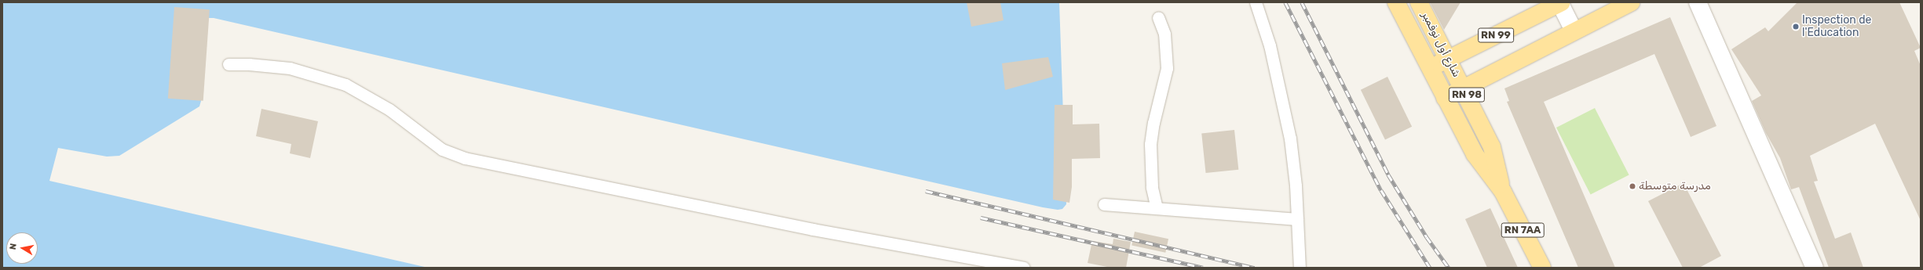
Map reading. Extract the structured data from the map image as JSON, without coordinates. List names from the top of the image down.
{
  "streets": {
    "main road": [
      "RN 99",
      "شارع أول نوفمبر",
      "RN 98",
      "RN 7AA"
    ]
  },
  "crossings": [
    ["RN 99", "شارع أول نوفمبر"],
    ["RN 99", "RN 98"],
    ["شارع أول نوفمبر", "RN 98"],
    ["شارع أول نوفمبر", "RN 7AA"],
    ["RN 98", "RN 7AA"]
  ],
  "places": ["Inspection de l'Education", "مدرسة متوسطة"],
  "north": "left"
}
